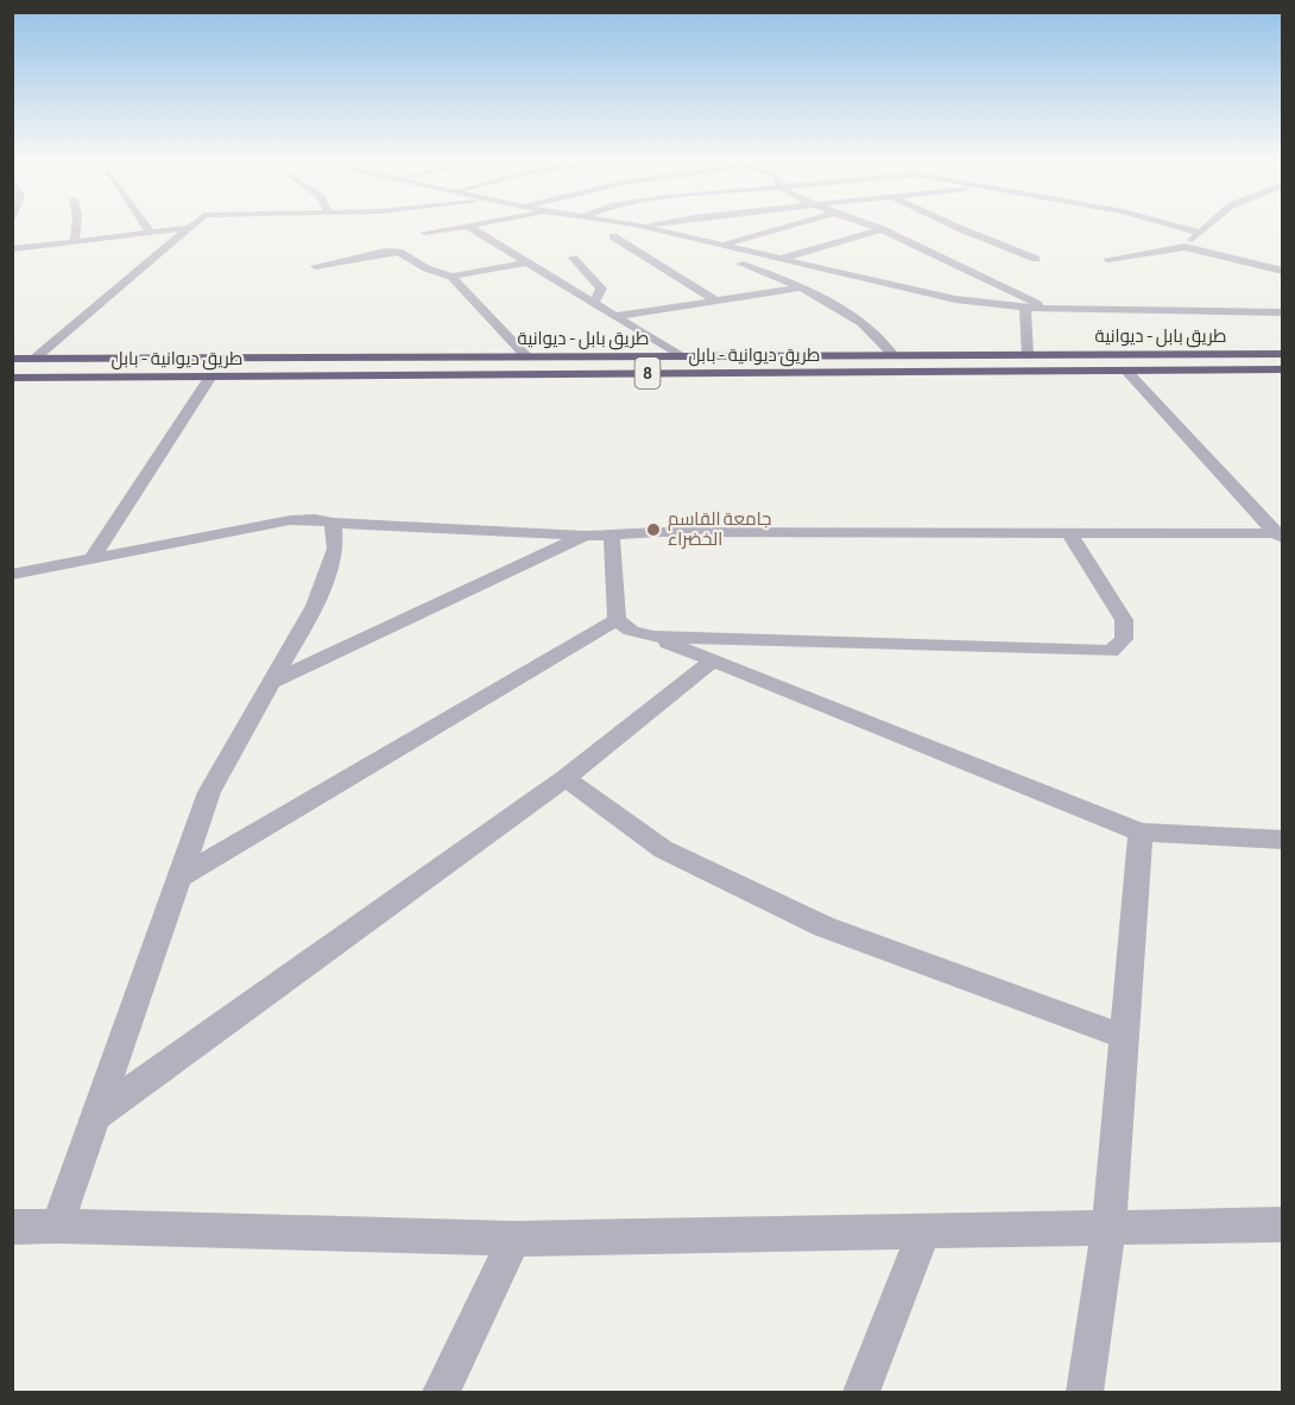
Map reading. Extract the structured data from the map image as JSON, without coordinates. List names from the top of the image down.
{
  "streets": {
    "highway": ["طريق بابل - ديوانية", "طريق ديوانية - بابل", "8"]
  },
  "places": ["جامعة القاسم الخضراء"]
}
